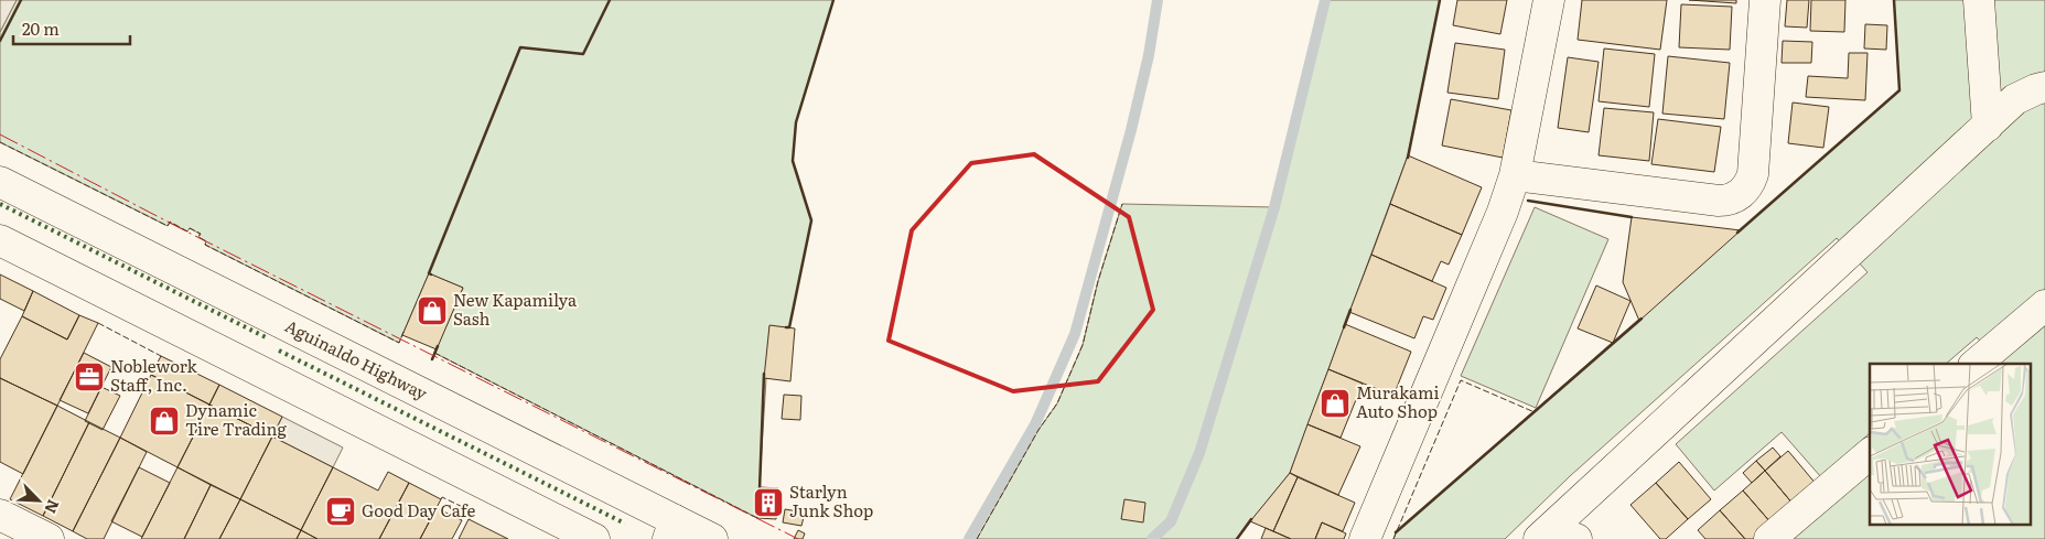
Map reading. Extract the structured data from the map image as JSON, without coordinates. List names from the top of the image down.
{
  "streets": {
    "main road": ["Aguinaldo Highway"]
  },
  "places": {
    "shop": ["New Kapamilya Sash", "Murakami Auto Shop", "Dynamic Tire Trading"],
    "office": ["Noblework Staff, Inc."],
    "building": ["Starlyn Junk Shop"],
    "cafe": ["Good Day Cafe"]
  },
  "scale_bar": "20 m",
  "north": "bottom right"
}
